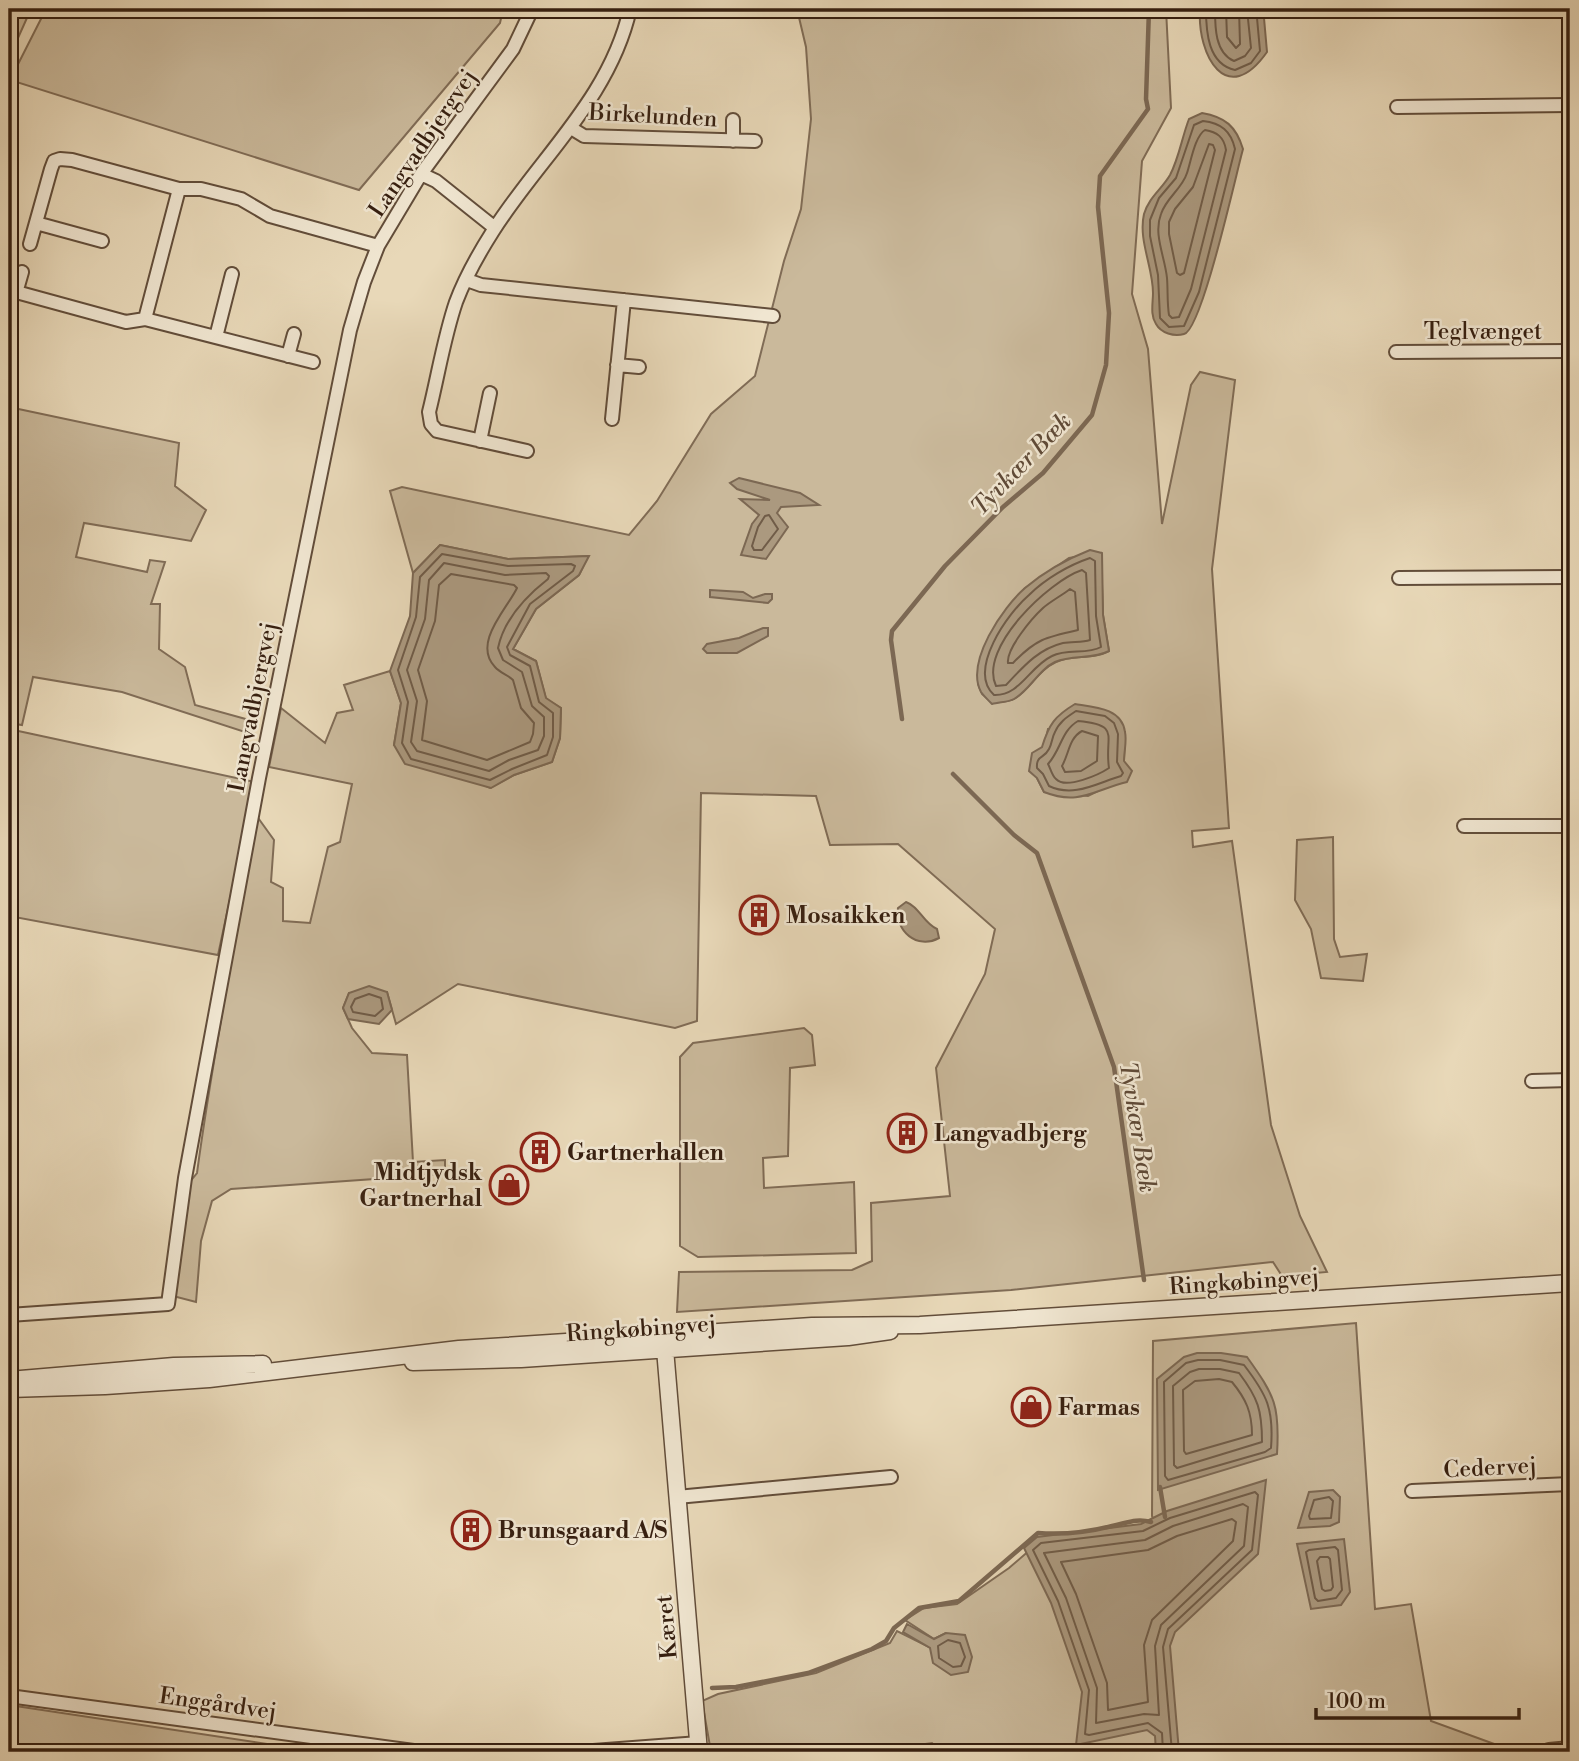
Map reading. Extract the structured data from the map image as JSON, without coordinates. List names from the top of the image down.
{
  "streets": {
    "street": [
      "Birkelunden",
      "Langvadbjergvej",
      "Teglvænget",
      "Ringkøbingvej",
      "Cedervej",
      "Kæret",
      "Enggårdvej"
    ]
  },
  "crossings": [
    ["Ringkøbingvej", "Kæret"]
  ],
  "water": ["Tyvkær Bæk"],
  "places": {
    "building": [
      "Mosaikken",
      "Langvadbjerg",
      "Gartnerhallen",
      "Brunsgaard A/S"
    ],
    "shop": ["Midtjydsk Gartnerhal", "Farmas"]
  },
  "scale_bar": "100 m"
}
